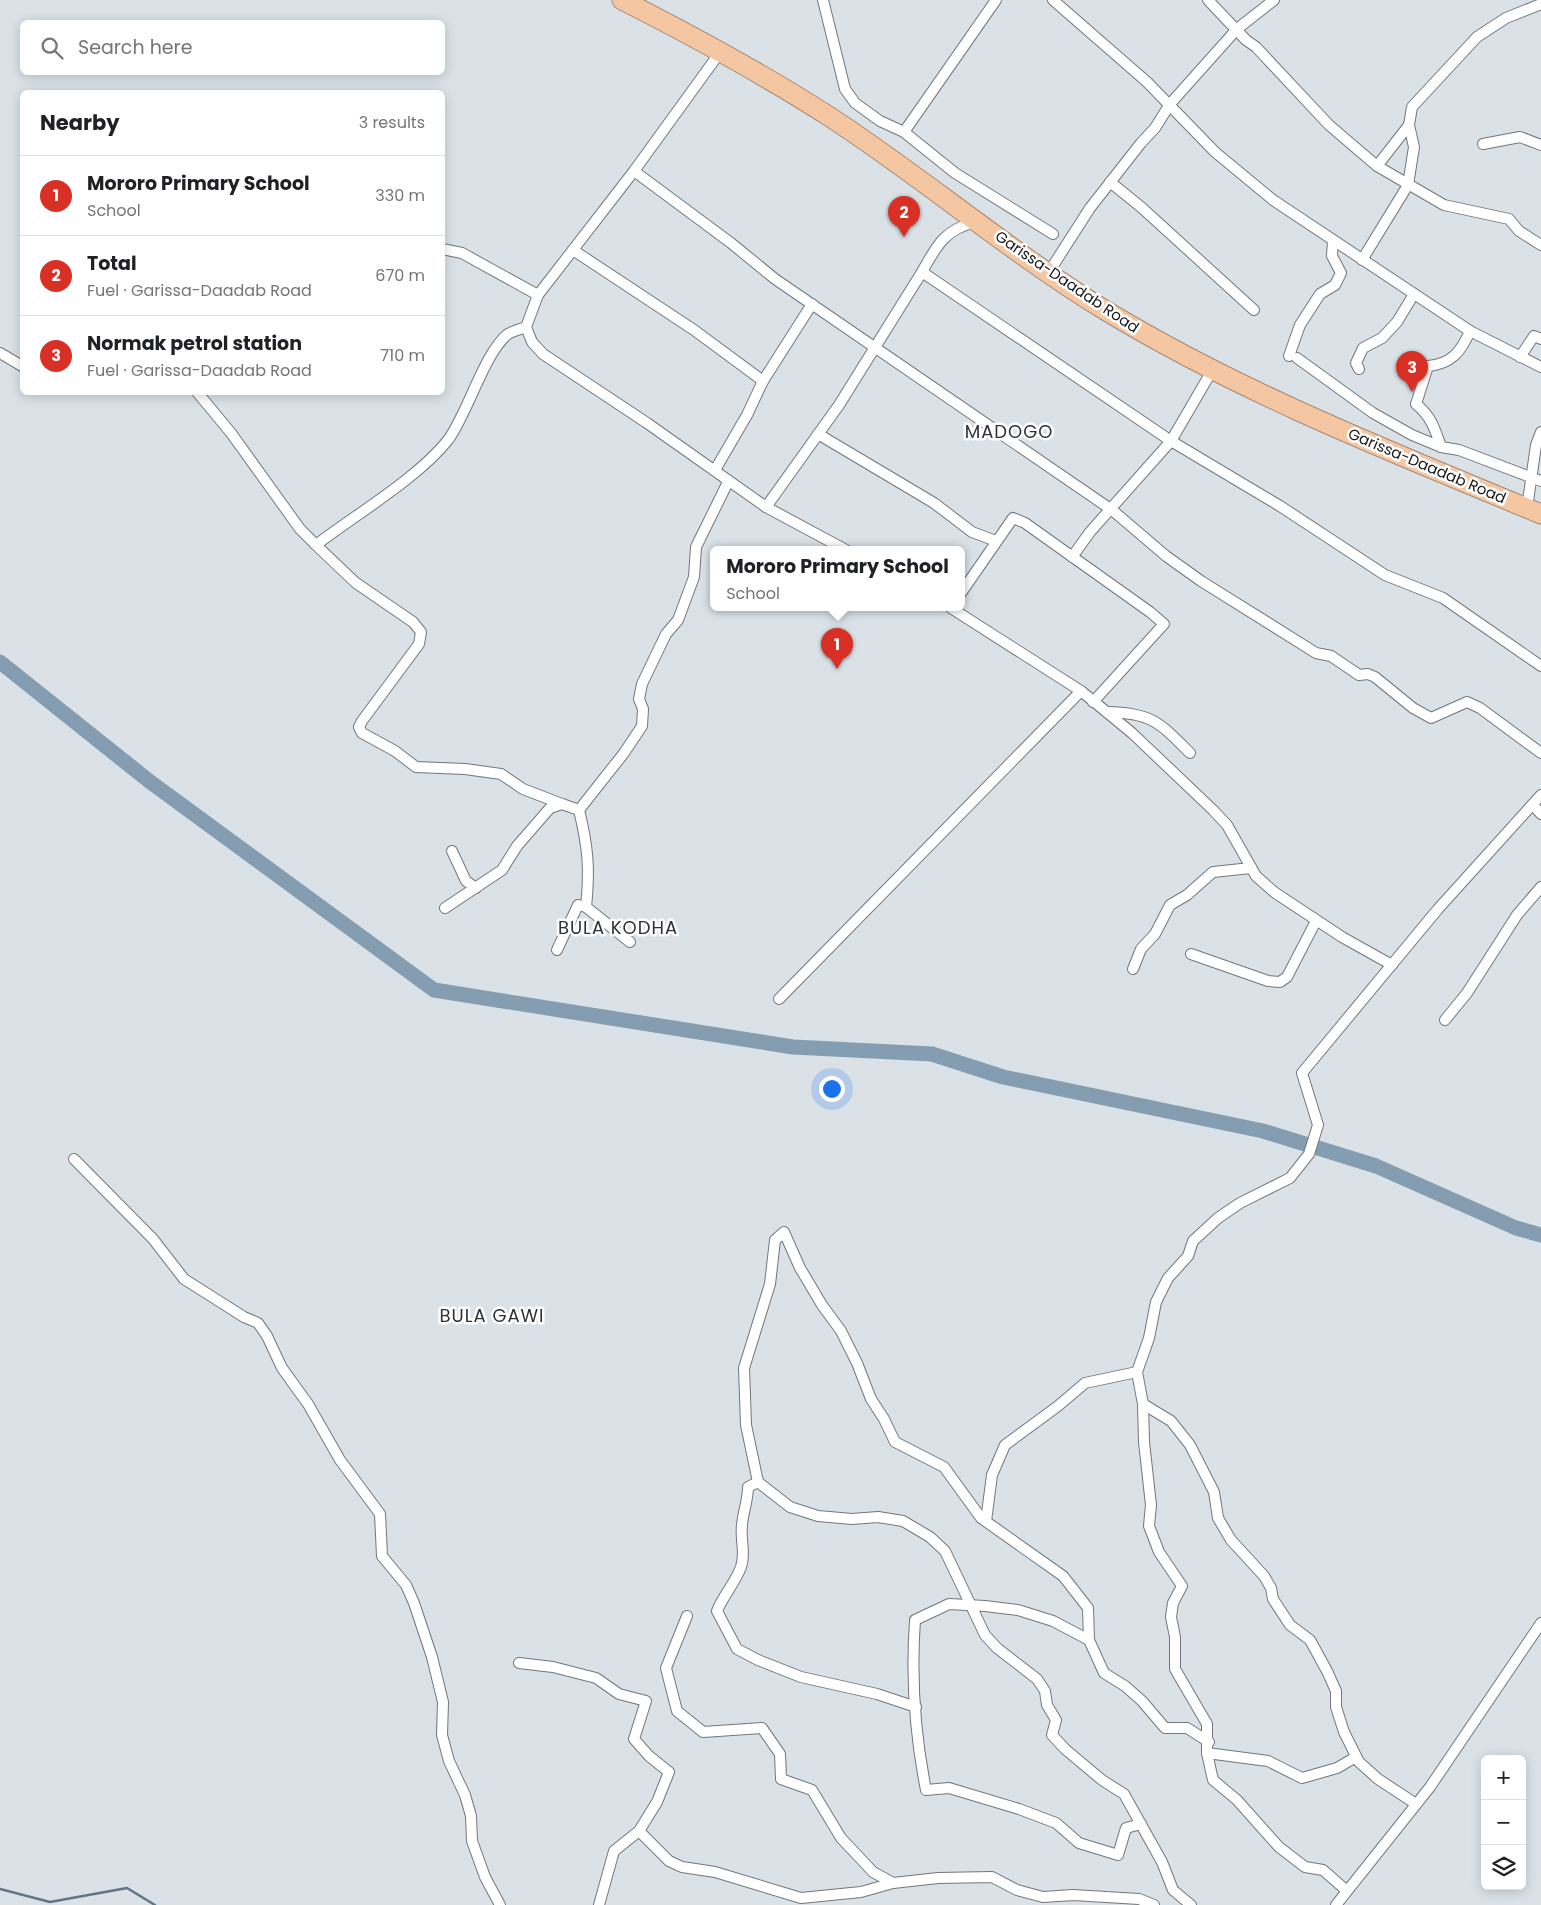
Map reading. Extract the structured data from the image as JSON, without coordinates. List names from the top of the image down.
{
  "streets": {
    "highway": ["Garissa-Daadab Road"]
  },
  "districts": ["MADOGO", "BULA KODHA", "BULA GAWI"],
  "page": {
    "search": "Search here",
    "heading": ["Nearby", "3 results"],
    "list": [
      {
        "mark": "1",
        "name": "Mororo Primary School",
        "note": "School",
        "value": "330 m"
      },
      {
        "mark": "2",
        "name": "Total",
        "note": "Fuel · Garissa-Daadab Road",
        "value": "670 m"
      },
      {
        "mark": "3",
        "name": "Normak petrol station",
        "note": "Fuel · Garissa-Daadab Road",
        "value": "710 m"
      }
    ],
    "pins": ["2", "3", "1"],
    "popup": ["Mororo Primary School", "School"],
    "map_buttons": ["+", "−"]
  }
}
